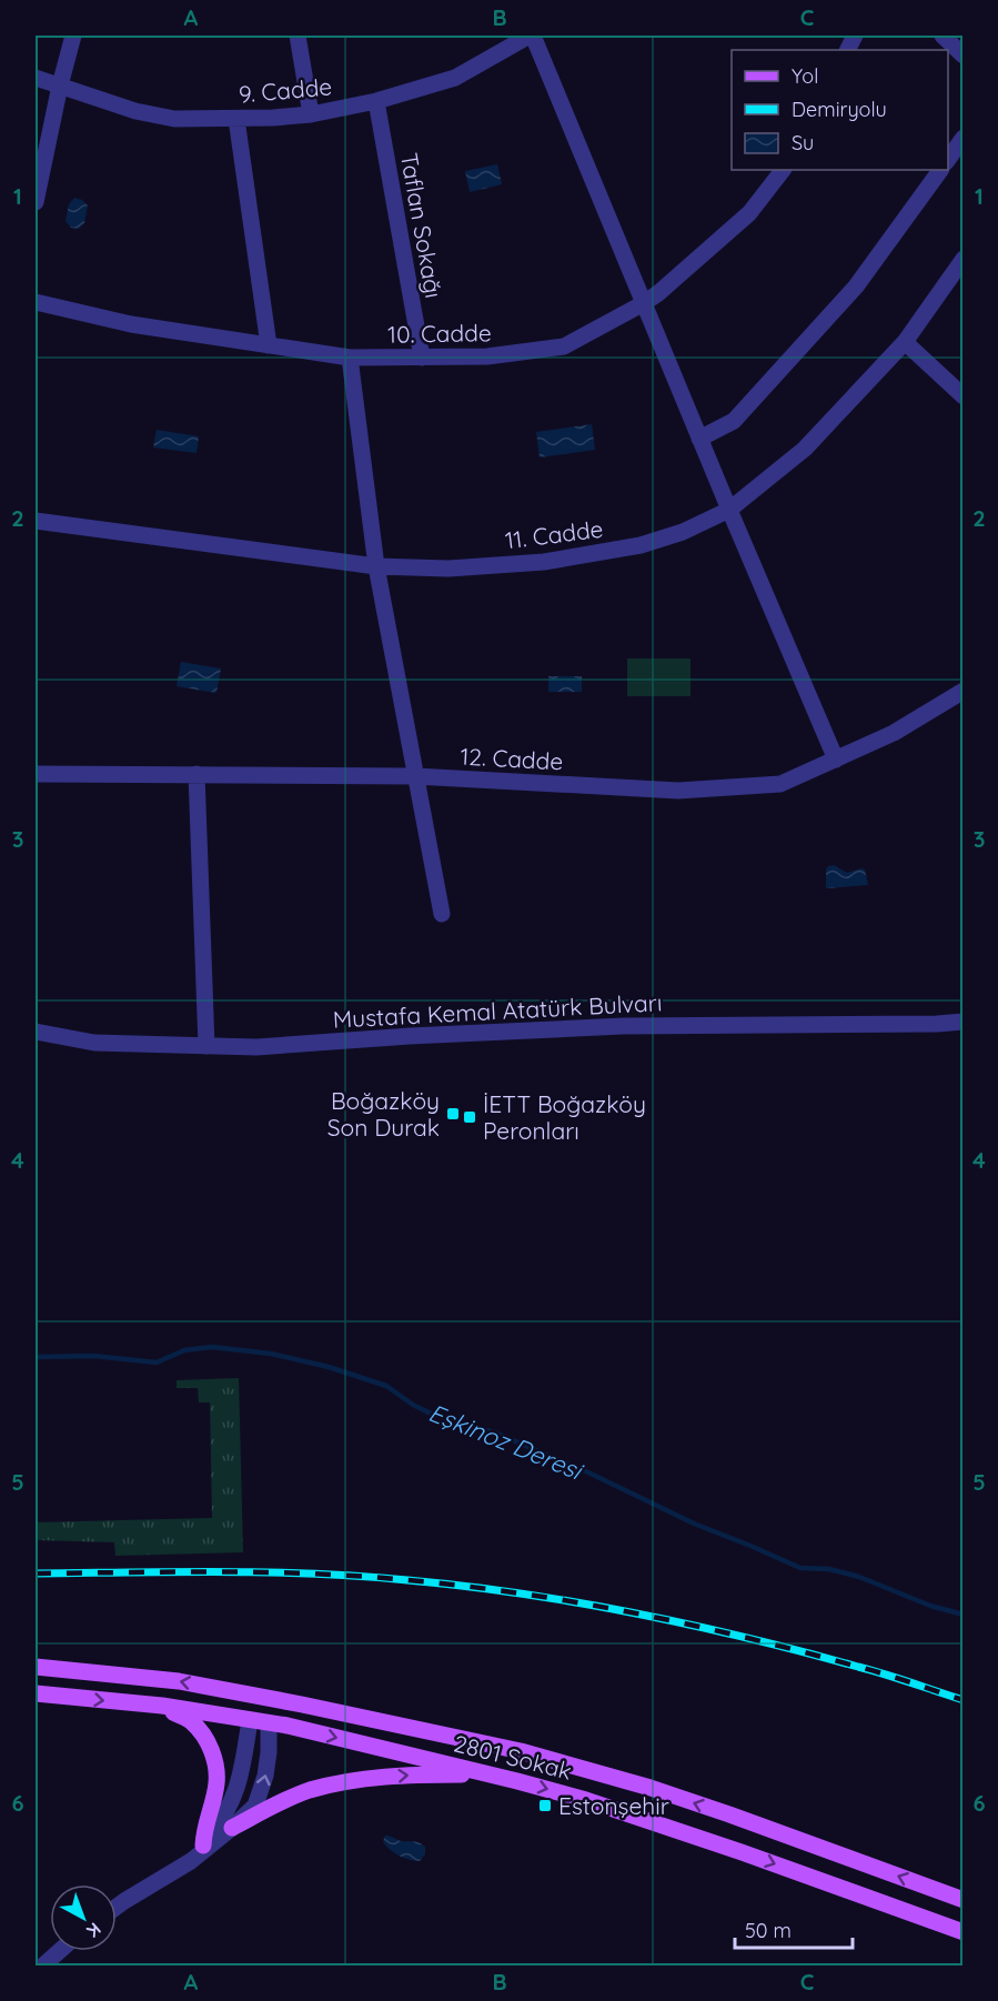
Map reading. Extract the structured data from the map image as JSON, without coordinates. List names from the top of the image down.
{
  "streets": {
    "main road": ["2801 Sokak"],
    "street": [
      "9. Cadde",
      "Taflan Sokağı",
      "10. Cadde",
      "11. Cadde",
      "12. Cadde",
      "Mustafa Kemal Atatürk Bulvarı"
    ]
  },
  "crossings": [
    ["9. Cadde", "Taflan Sokağı"],
    ["Taflan Sokağı", "10. Cadde"]
  ],
  "water": ["Eşkinoz Deresi"],
  "places": {
    "transit": ["Boğazköy Son Durak", "İETT Boğazköy Peronları", "Estonşehir"]
  },
  "legend": ["Yol", "Demiryolu", "Su"],
  "scale_bar": "50 m",
  "north": "bottom right",
  "grid": {
    "columns": ["A", "B", "C"],
    "rows": [
      "1",
      "2",
      "3",
      "4",
      "5",
      "6"
    ]
  }
}
